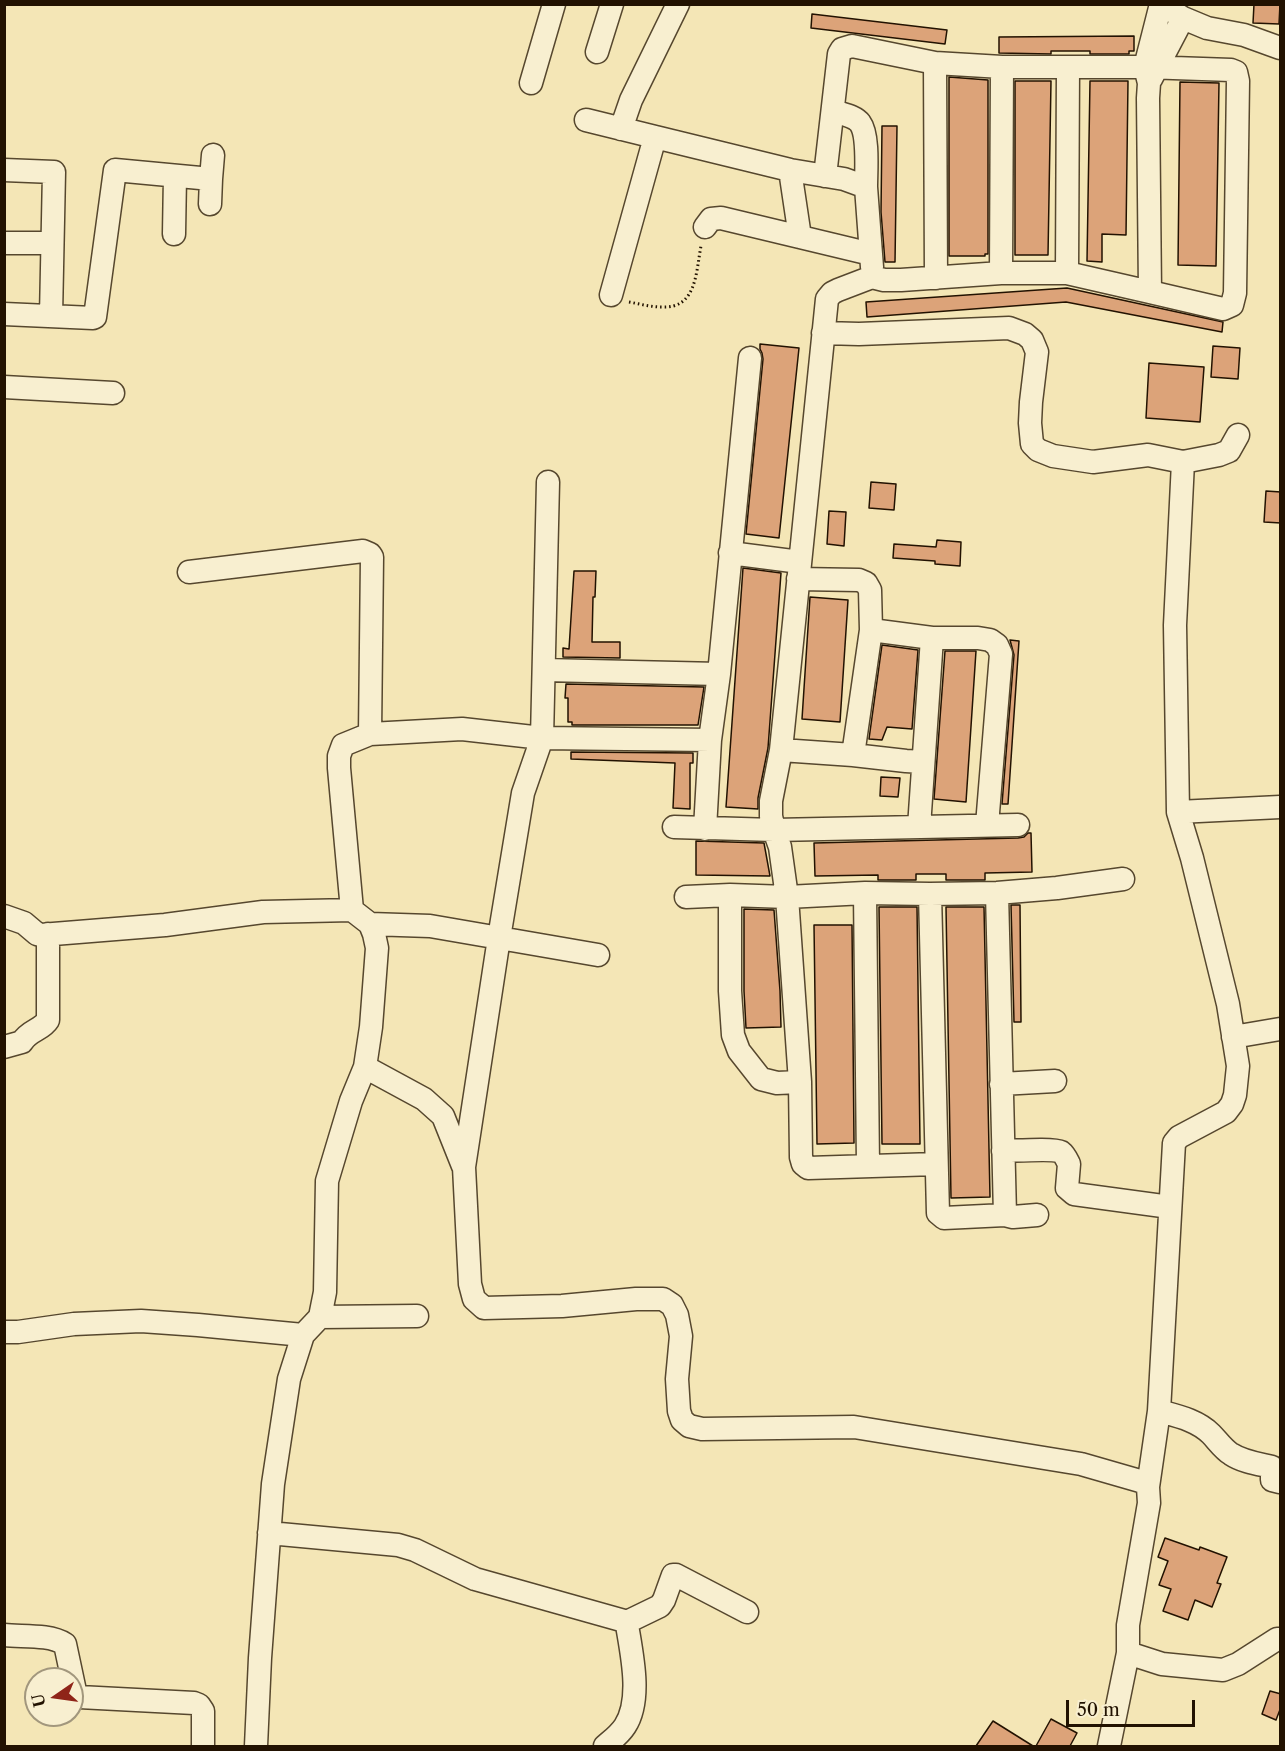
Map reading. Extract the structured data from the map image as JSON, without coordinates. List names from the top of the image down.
{
  "scale_bar": "50 m",
  "north": "left"
}
